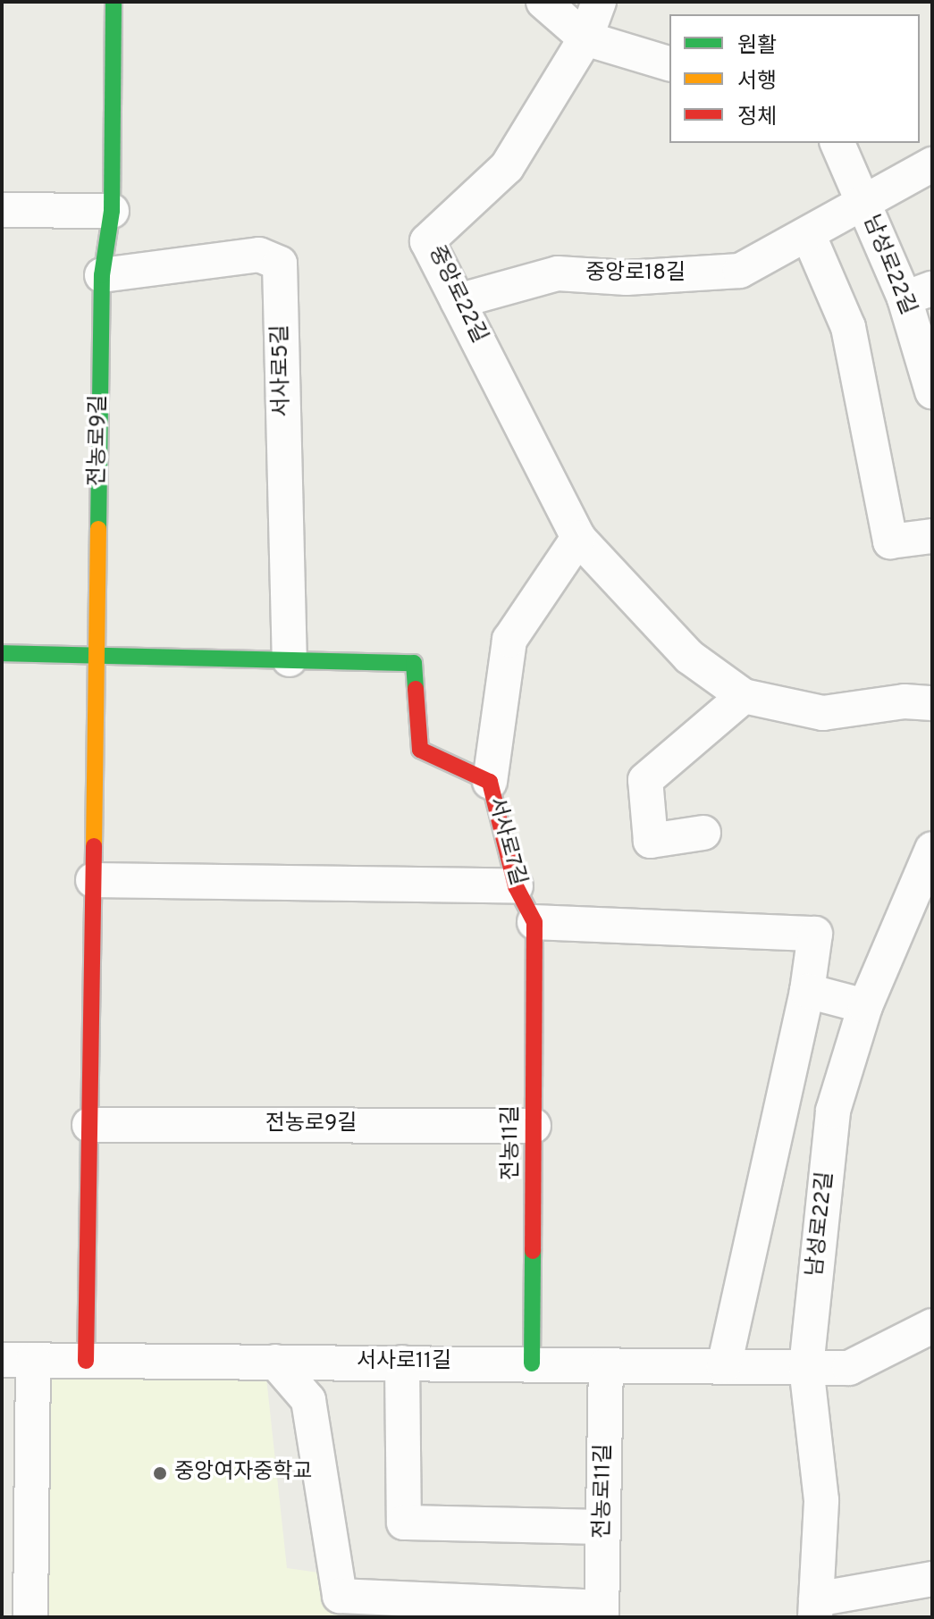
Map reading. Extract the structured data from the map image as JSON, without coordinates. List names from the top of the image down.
{
  "streets": {
    "street": [
      "남성로22길",
      "중앙로18길",
      "중앙로22길",
      "서사로5길",
      "전농로9길",
      "서사로7길",
      "전농11길",
      "서사로11길",
      "전농로11길"
    ]
  },
  "crossings": [
    ["남성로22길", "중앙로18길"],
    ["남성로22길", "서사로11길"],
    ["중앙로18길", "중앙로22길"],
    ["서사로5길", "전농로9길"],
    ["서사로5길", "서사로7길"],
    ["전농로9길", "서사로7길"],
    ["전농로9길", "전농11길"],
    ["전농로9길", "서사로11길"],
    ["서사로7길", "전농11길"],
    ["전농11길", "서사로11길"],
    ["서사로11길", "전농로11길"]
  ],
  "places": ["중앙여자중학교"],
  "legend": ["원활", "서행", "정체"]
}
